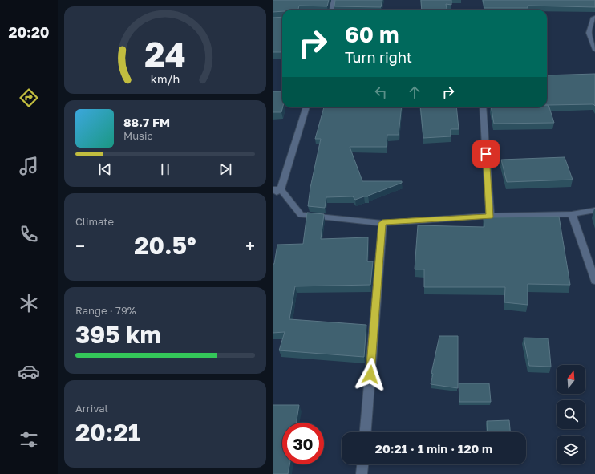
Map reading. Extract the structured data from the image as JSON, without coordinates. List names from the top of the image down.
{
  "north": "top",
  "page": {
    "tabs": "20:20",
    "turn": ["60 m", "Turn right"],
    "song": ["88.7 FM", "Music"],
    "tile": [
      "Climate",
      ["Range · 79%", "395 km"],
      ["Arrival", "20:21"]
    ],
    "heat": ["−", "20.5°", "+"],
    "limit": "30",
    "trip": "20:21 · 1 min · 120 m",
    "gauge": ["24", "km/h"]
  }
}
